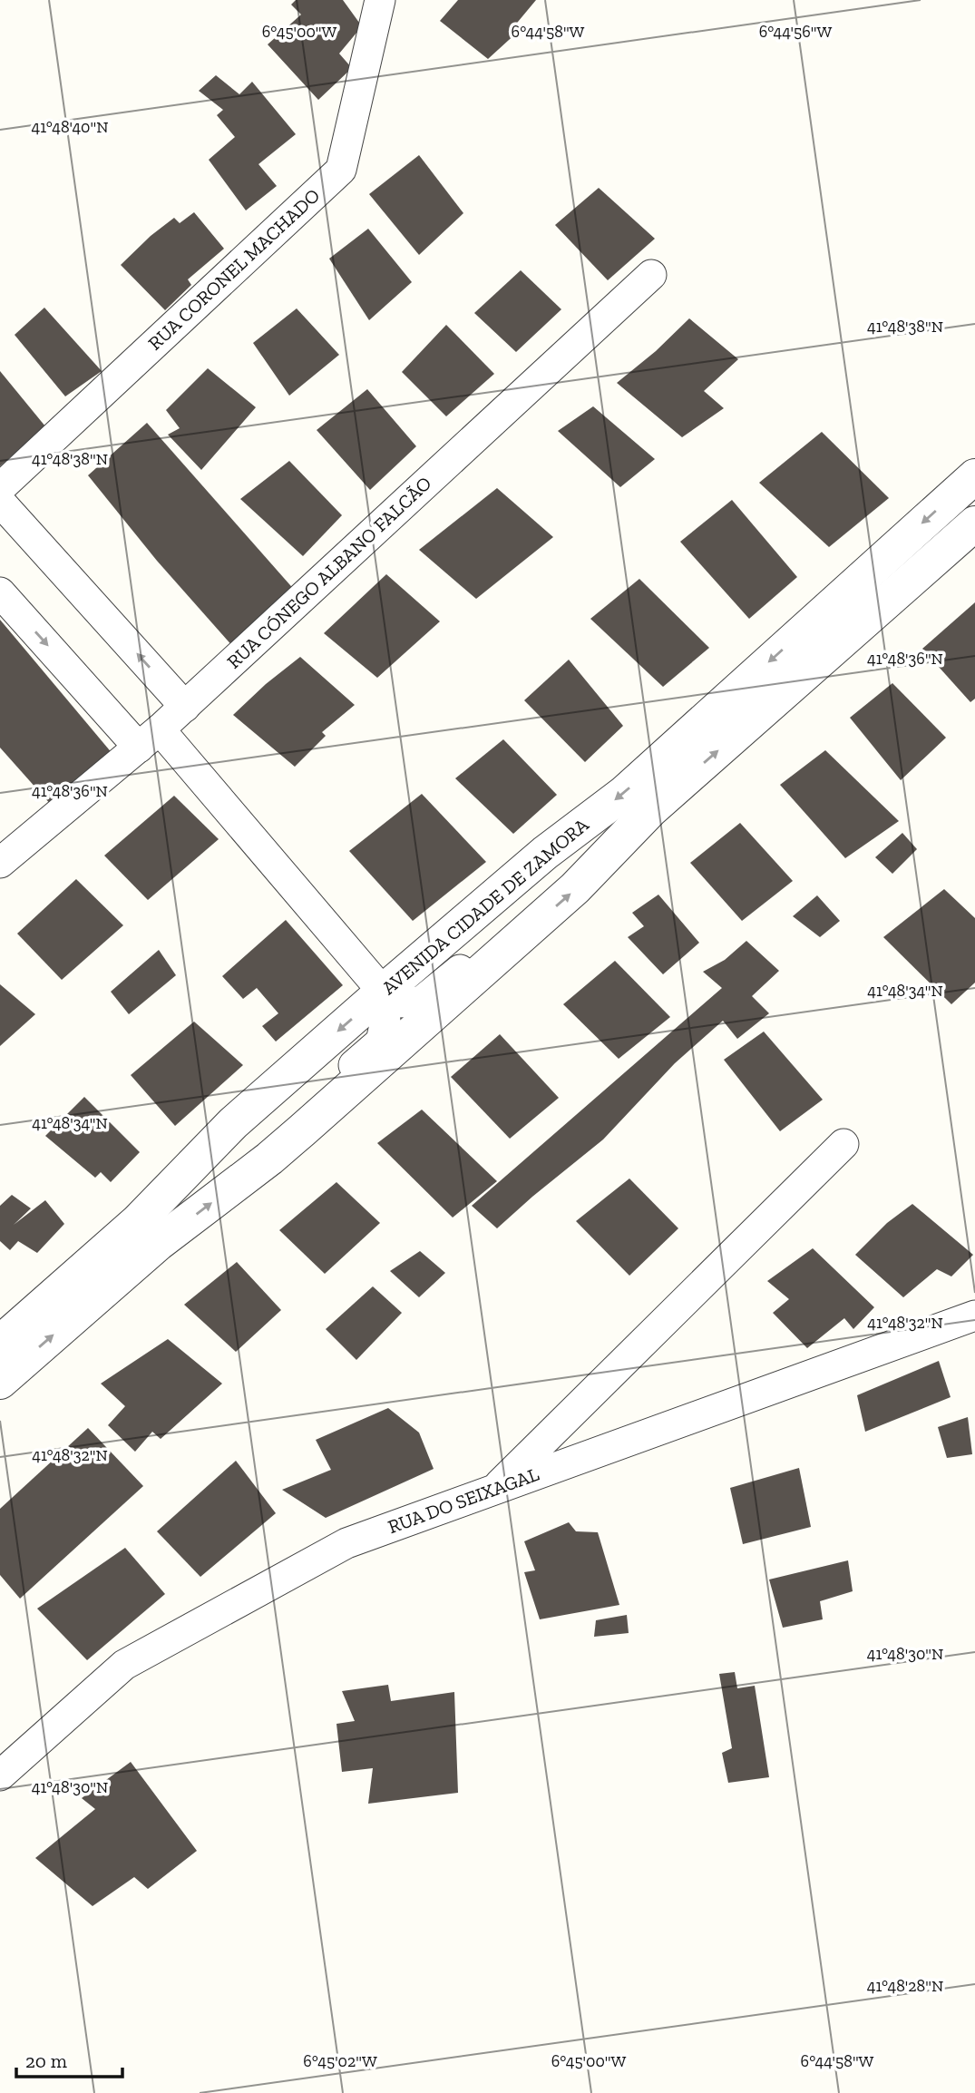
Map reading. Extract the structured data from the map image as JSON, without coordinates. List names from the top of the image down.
{
  "streets": {
    "street": [
      "RUA CORONEL MACHADO",
      "RUA CÓNEGO ALBANO FALCÃO",
      "AVENIDA CIDADE DE ZAMORA",
      "RUA DO SEIXAGAL"
    ]
  },
  "scale_bar": "20 m",
  "coordinates": [
    "6°45'00\"W",
    "6°44'58\"W",
    "6°44'56\"W",
    "41°48'40\"N",
    "41°48'38\"N",
    "41°48'36\"N",
    "41°48'34\"N",
    "41°48'32\"N",
    "41°48'30\"N",
    "41°48'28\"N",
    "6°45'02\"W"
  ]
}
